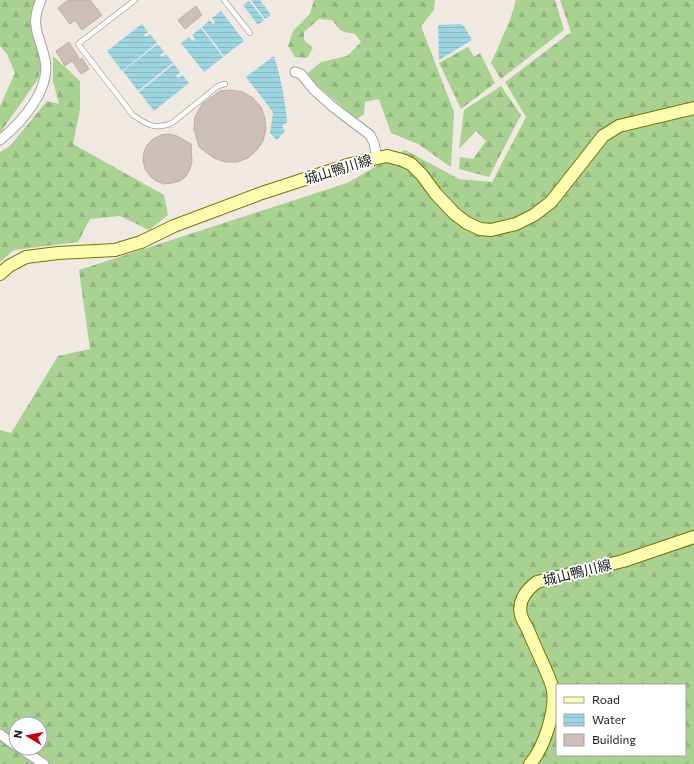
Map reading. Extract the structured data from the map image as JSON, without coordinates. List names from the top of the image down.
{
  "streets": {
    "main road": ["城山鴨川線"]
  },
  "legend": ["Road", "Water", "Building"],
  "north": "left"
}
